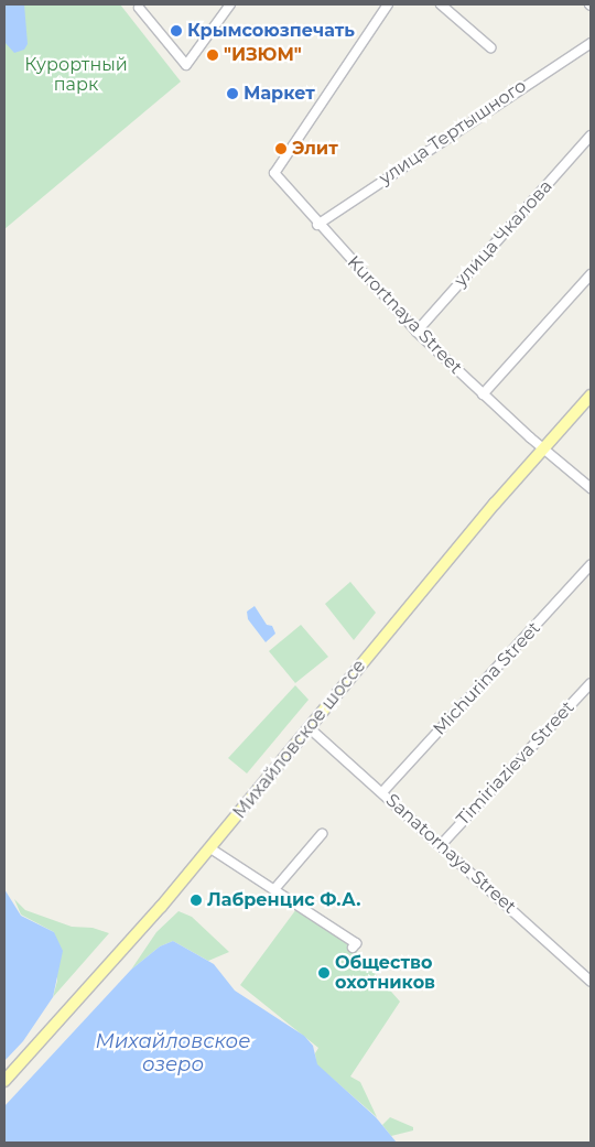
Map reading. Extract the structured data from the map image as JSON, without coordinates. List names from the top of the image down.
{
  "streets": {
    "main road": ["Михайловское шоссе"],
    "street": [
      "улица Тертышного",
      "улица Чкалова",
      "Kurortnaya Street",
      "Michurina Street",
      "Timiriazieva Street",
      "Sanatornaya Street"
    ]
  },
  "crossings": [
    ["улица Тертышного", "Kurortnaya Street"],
    ["улица Чкалова", "Kurortnaya Street"],
    ["Kurortnaya Street", "Михайловское шоссе"],
    ["Michurina Street", "Sanatornaya Street"],
    ["Михайловское шоссе", "Sanatornaya Street"],
    ["Timiriazieva Street", "Sanatornaya Street"]
  ],
  "water": ["Михайловское озеро"],
  "parks": ["Курортный парк"],
  "places": [
    "Крымсоюзпечать",
    "\"ИЗЮМ\"",
    "Маркет",
    "Элит",
    "Лабренцис Ф.А.",
    "Общество охотников"
  ]
}
